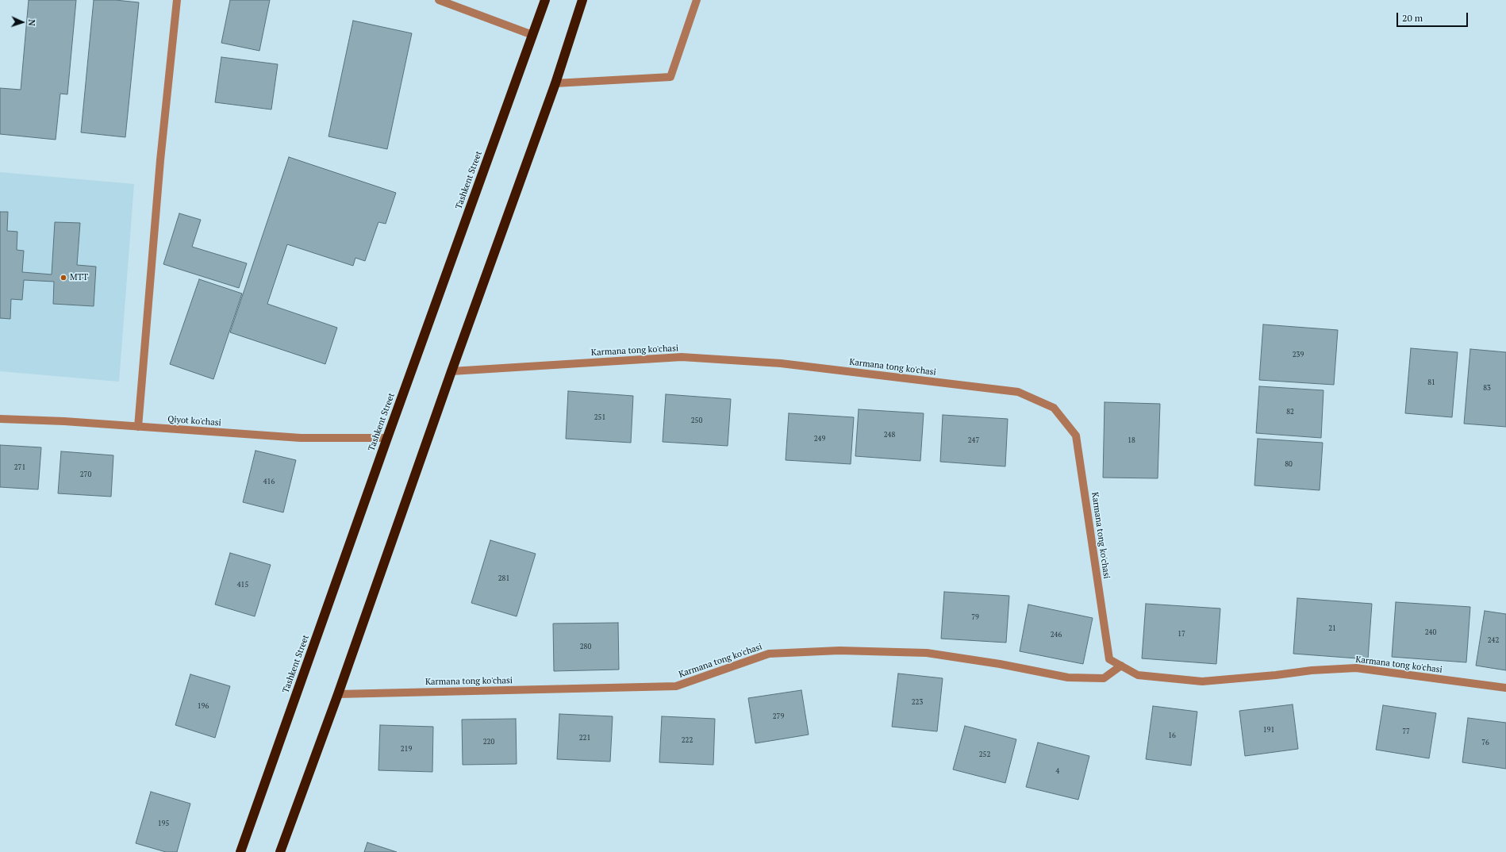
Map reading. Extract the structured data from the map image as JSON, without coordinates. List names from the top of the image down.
{
  "streets": {
    "highway": ["Tashkent Street"],
    "street": ["Karmana tong ko'chasi", "Qiyot ko'chasi"]
  },
  "crossings": [
    ["Tashkent Street", "Qiyot ko'chasi"]
  ],
  "places": ["MTT"],
  "house_numbers": [
    "239",
    "81",
    "83",
    "82",
    "251",
    "250",
    "248",
    "249",
    "247",
    "18",
    "80",
    "271",
    "270",
    "416",
    "281",
    "415",
    "79",
    "21",
    "240",
    "17",
    "246",
    "242",
    "280",
    "223",
    "196",
    "279",
    "191",
    "77",
    "16",
    "221",
    "222",
    "220",
    "76",
    "219",
    "252",
    "4",
    "195"
  ],
  "scale_bar": "20 m",
  "north": "right"
}
